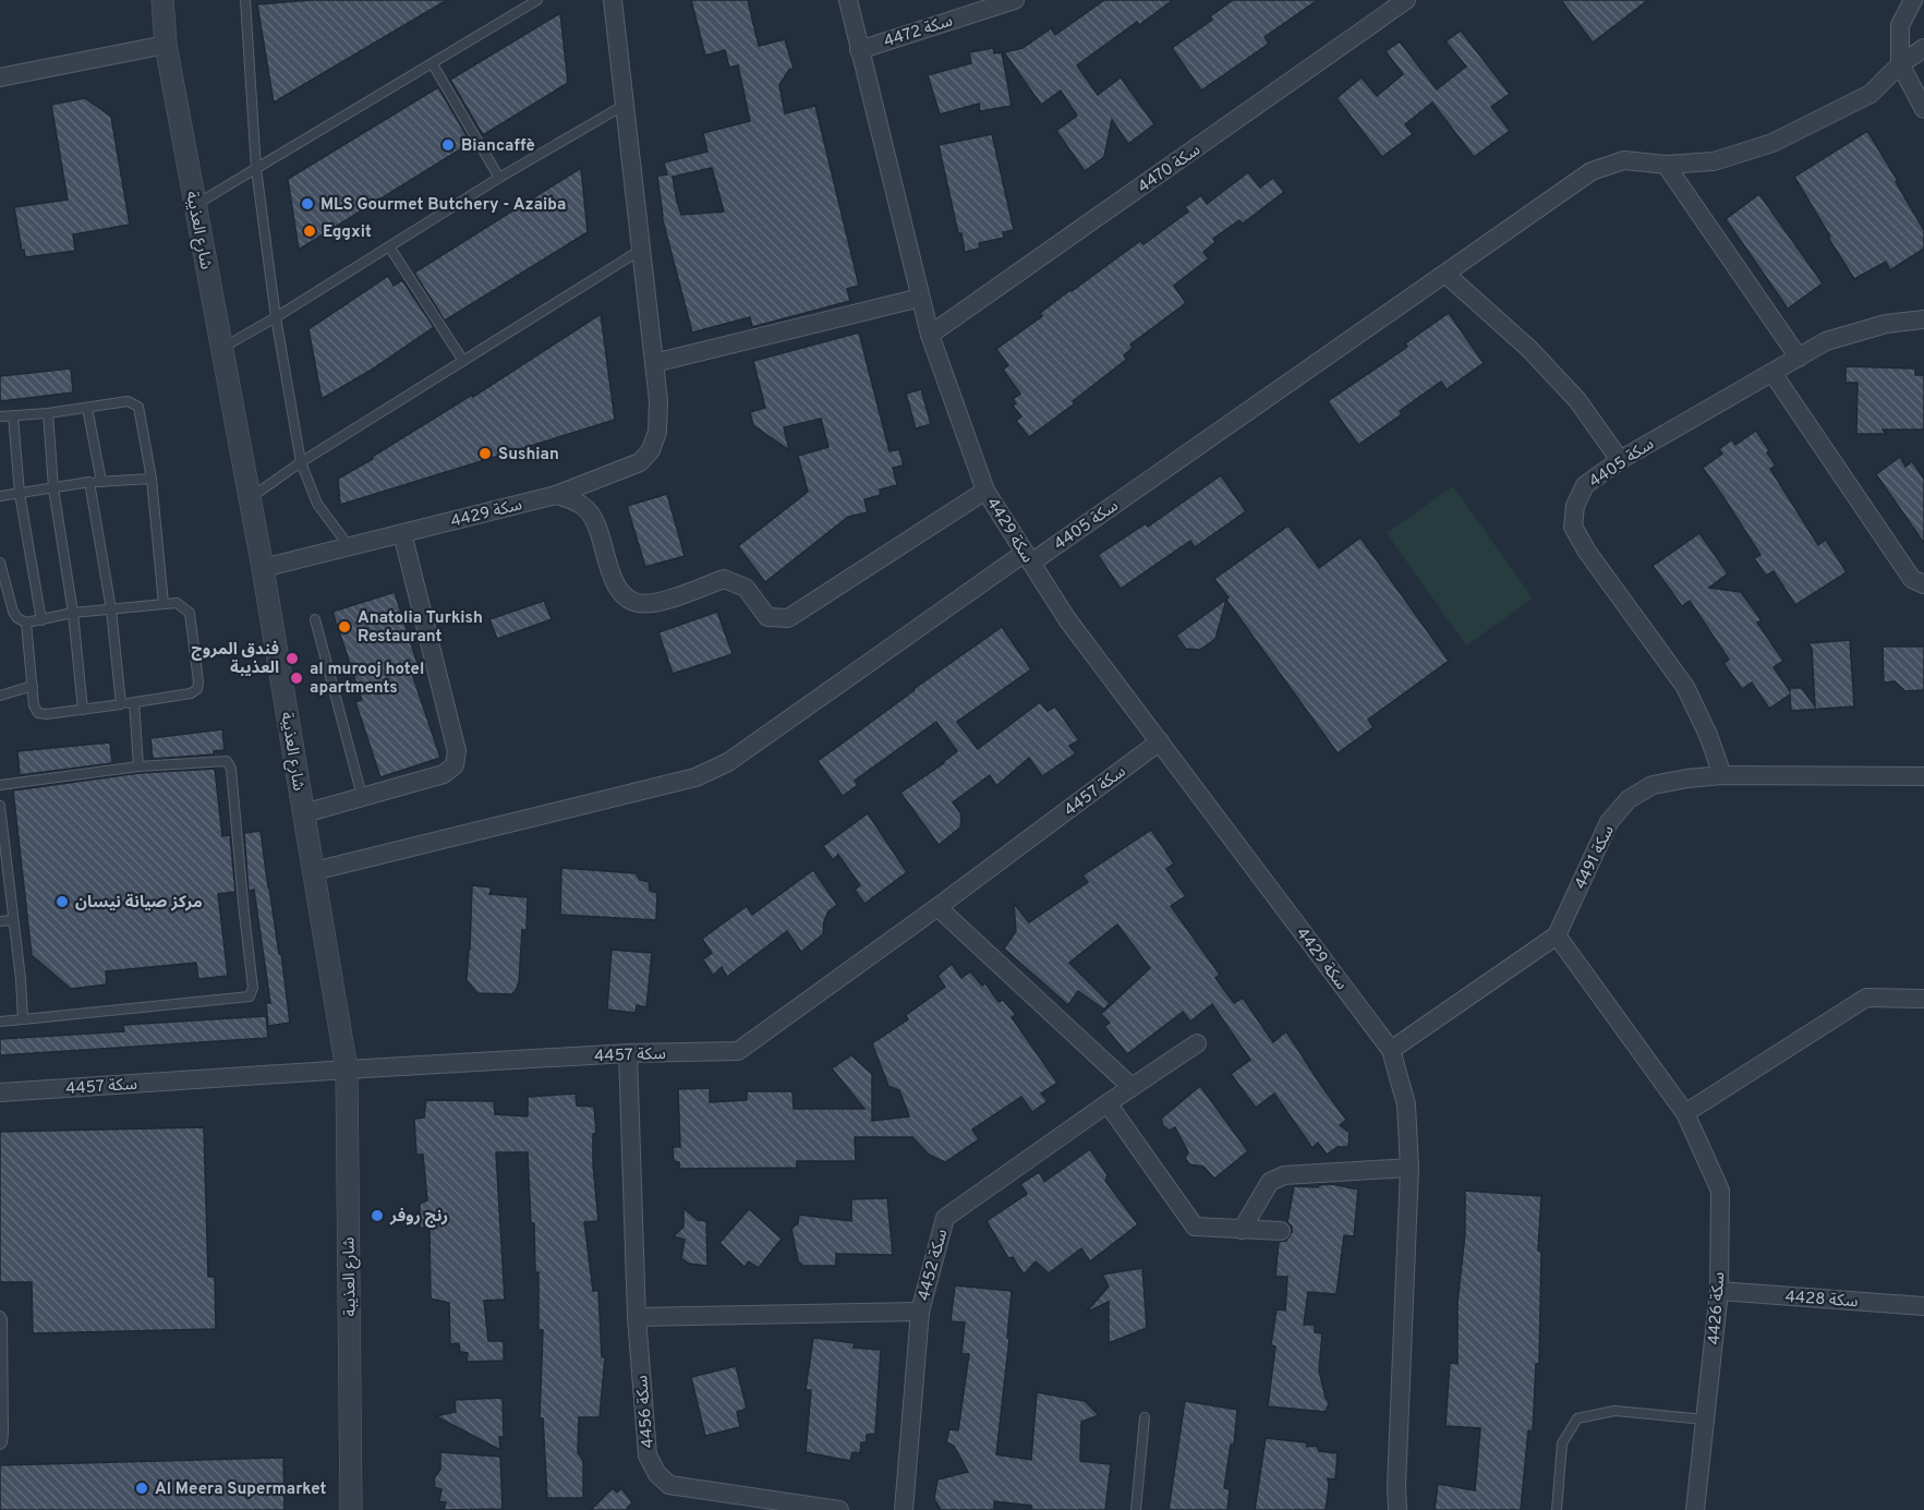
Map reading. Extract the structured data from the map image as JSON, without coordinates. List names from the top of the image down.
{
  "streets": {
    "street": [
      "سكة 4472",
      "سكة 4470",
      "شارع العذيبة",
      "سكة 4405",
      "سكة 4429",
      "سكة 4457",
      "سكة 4491",
      "سكة 4452",
      "سكة 4428",
      "سكة 4426",
      "سكة 4456"
    ]
  },
  "crossings": [
    ["سكة 4472", "سكة 4429"],
    ["سكة 4470", "سكة 4429"],
    ["شارع العذيبة", "سكة 4405"],
    ["شارع العذيبة", "سكة 4429"],
    ["شارع العذيبة", "سكة 4457"],
    ["سكة 4405", "سكة 4429"],
    ["سكة 4405", "سكة 4491"],
    ["سكة 4429", "سكة 4457"],
    ["سكة 4457", "سكة 4456"],
    ["سكة 4491", "سكة 4426"],
    ["سكة 4428", "سكة 4426"]
  ],
  "places": [
    "Biancaffè",
    "MLS Gourmet Butchery - Azaiba",
    "Eggxit",
    "Sushian",
    "Anatolia Turkish Restaurant",
    "فندق المروج العذيبة",
    "al murooj hotel apartments",
    "مركز صيانة نيسان",
    "رنج روفر",
    "Al Meera Supermarket"
  ]
}
